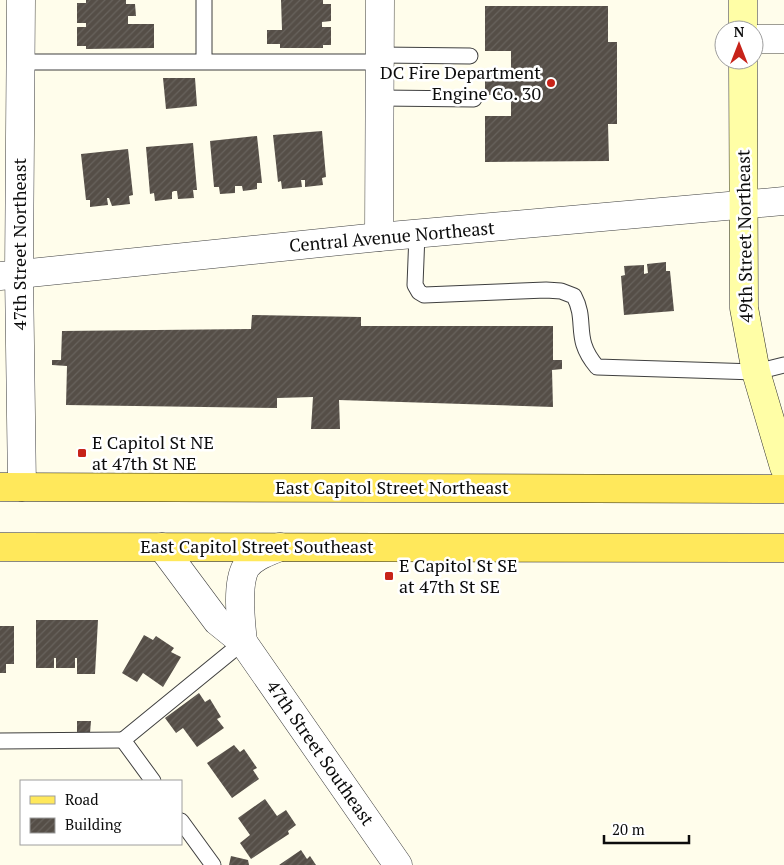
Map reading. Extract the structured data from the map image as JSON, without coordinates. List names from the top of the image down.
{
  "streets": {
    "main road": ["East Capitol Street Northeast", "East Capitol Street Southeast"],
    "street": [
      "49th Street Northeast",
      "Central Avenue Northeast",
      "47th Street Northeast",
      "47th Street Southeast"
    ]
  },
  "crossings": [
    ["49th Street Northeast", "Central Avenue Northeast"],
    ["Central Avenue Northeast", "47th Street Northeast"],
    ["47th Street Northeast", "East Capitol Street Northeast"],
    ["East Capitol Street Southeast", "47th Street Southeast"]
  ],
  "places": {
    "other": ["DC Fire Department Engine Co. 30"],
    "transit": ["E Capitol St NE at 47th St NE", "E Capitol St SE at 47th St SE"]
  },
  "legend": ["Road", "Building"],
  "scale_bar": "20 m",
  "north": "top"
}
